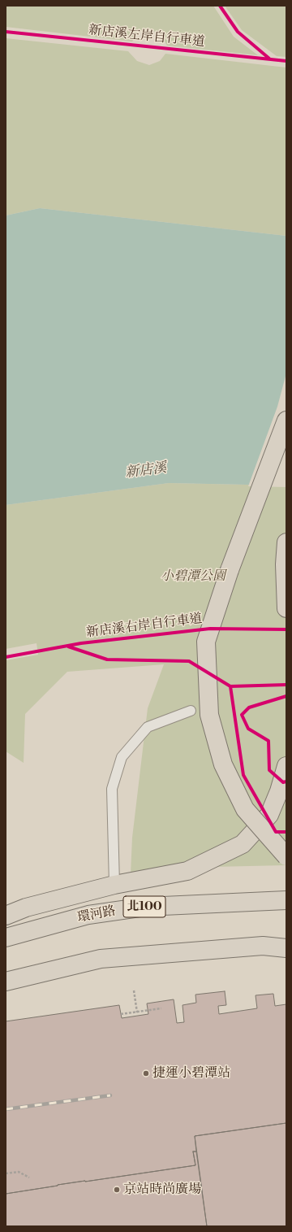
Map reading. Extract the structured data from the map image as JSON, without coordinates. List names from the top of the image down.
{
  "streets": {
    "highway": ["北100", "環河路"],
    "cycle path": ["新店溪左岸自行車道", "新店溪右岸自行車道"]
  },
  "water": ["新店溪"],
  "parks": ["小碧潭公園"],
  "places": ["捷運小碧潭站", "京站時尚廣場"]
}
